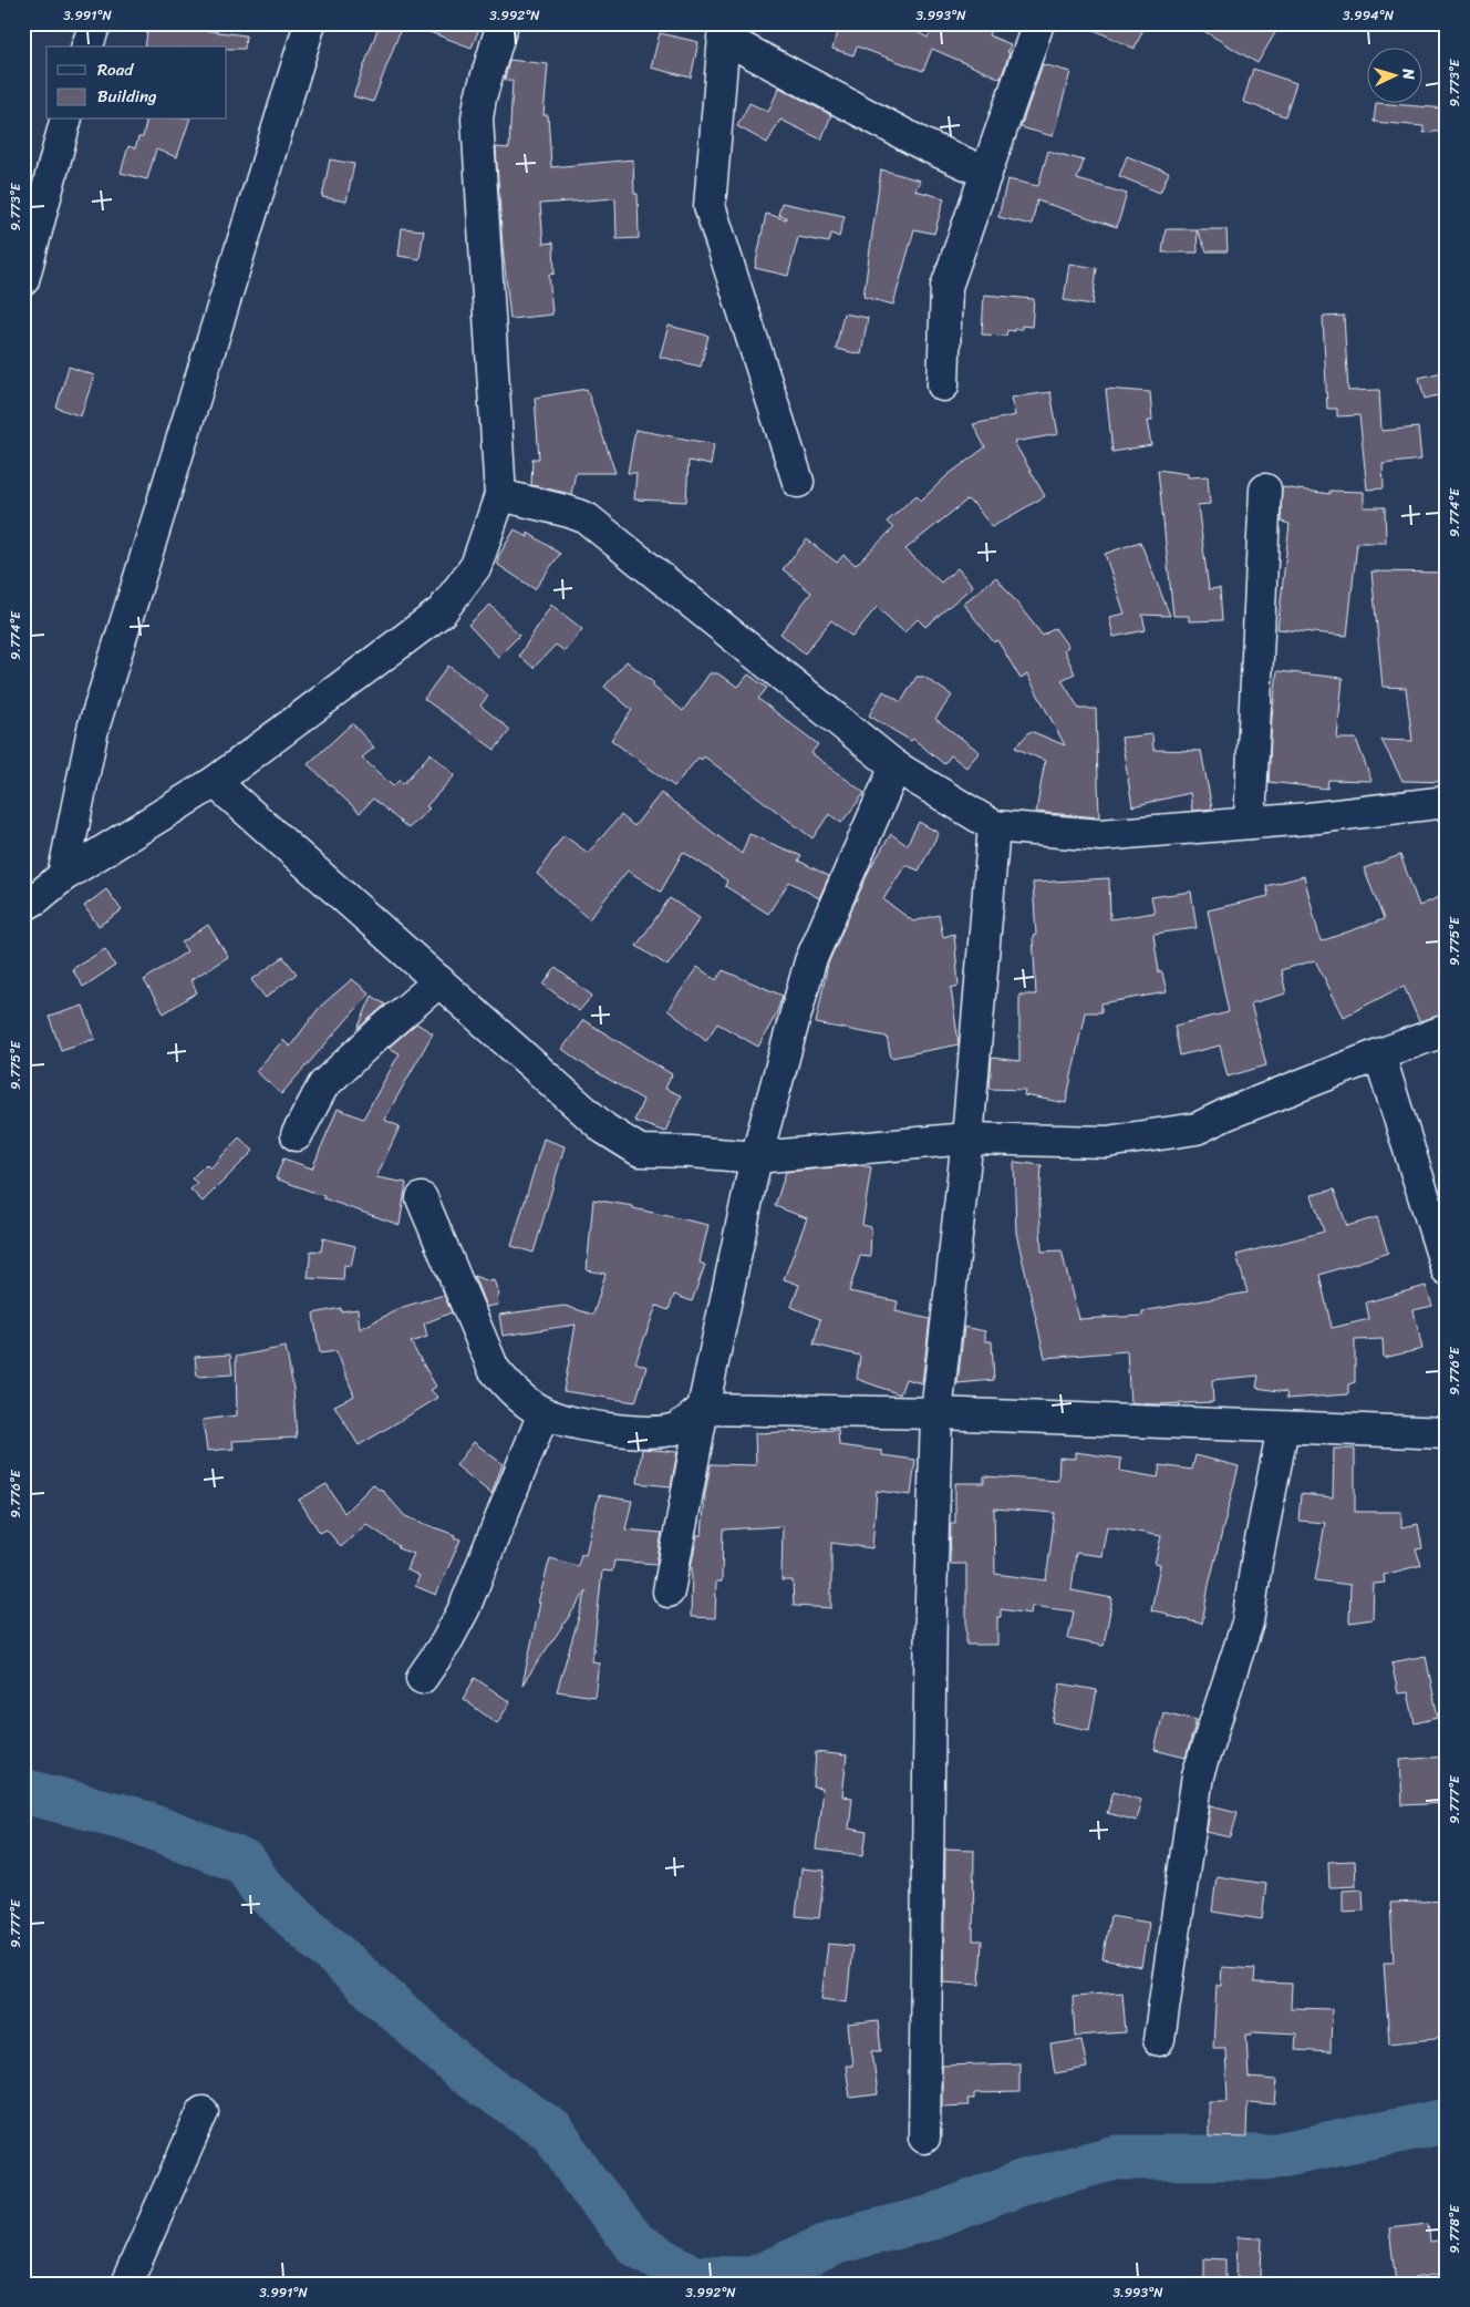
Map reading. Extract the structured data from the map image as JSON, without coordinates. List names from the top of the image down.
{
  "legend": ["Road", "Building"],
  "north": "right",
  "coordinates": [
    "3.991°N",
    "3.992°N",
    "3.993°N",
    "3.994°N",
    "9.773°E",
    "9.774°E",
    "9.775°E",
    "9.776°E",
    "9.777°E",
    "9.778°E"
  ]
}
